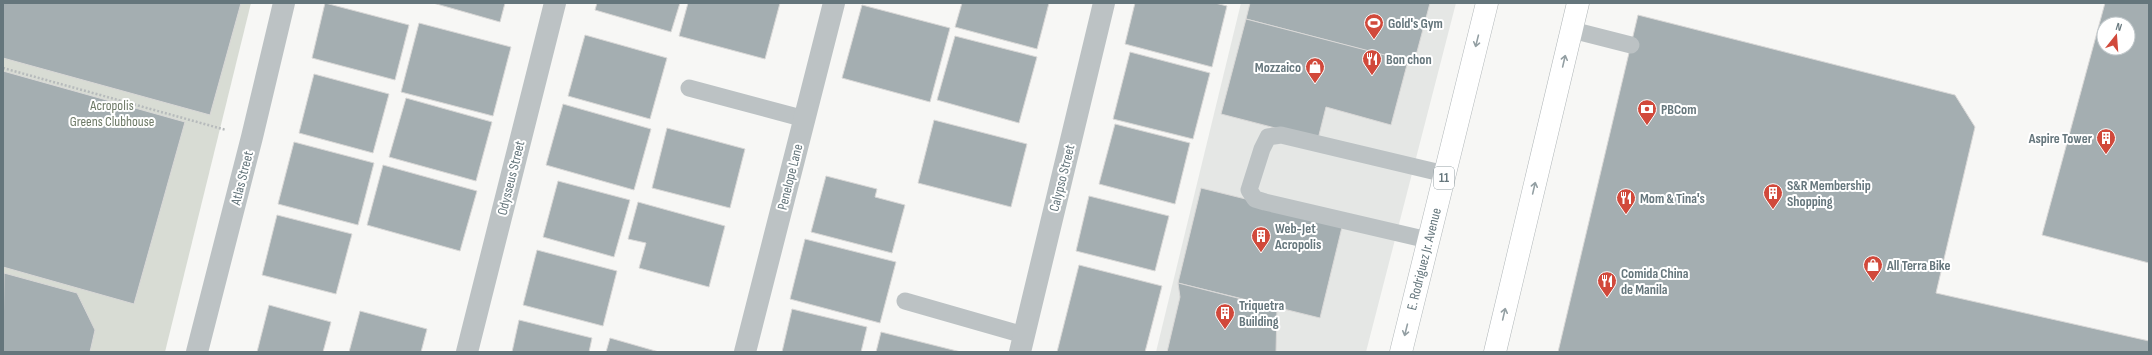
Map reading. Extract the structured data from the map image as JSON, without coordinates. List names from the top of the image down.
{
  "streets": {
    "main road": ["11", "E. Rodriguez Jr. Avenue"],
    "street": [
      "Penelope Lane",
      "Atlas Street",
      "Odysseus Street",
      "Calypso Street"
    ]
  },
  "parks": ["Acropolis Greens Clubhouse"],
  "places": {
    "sports": ["Gold's Gym"],
    "restaurant": ["Bon chon", "Mom & Tina's", "Comida China de Manila"],
    "shop": ["Mozzaico", "All Terra Bike"],
    "bank": ["PBCom"],
    "building": [
      "Aspire Tower",
      "S&R Membership Shopping",
      "Web-Jet Acropolis",
      "Triquetra Building"
    ]
  },
  "north": "top"
}
